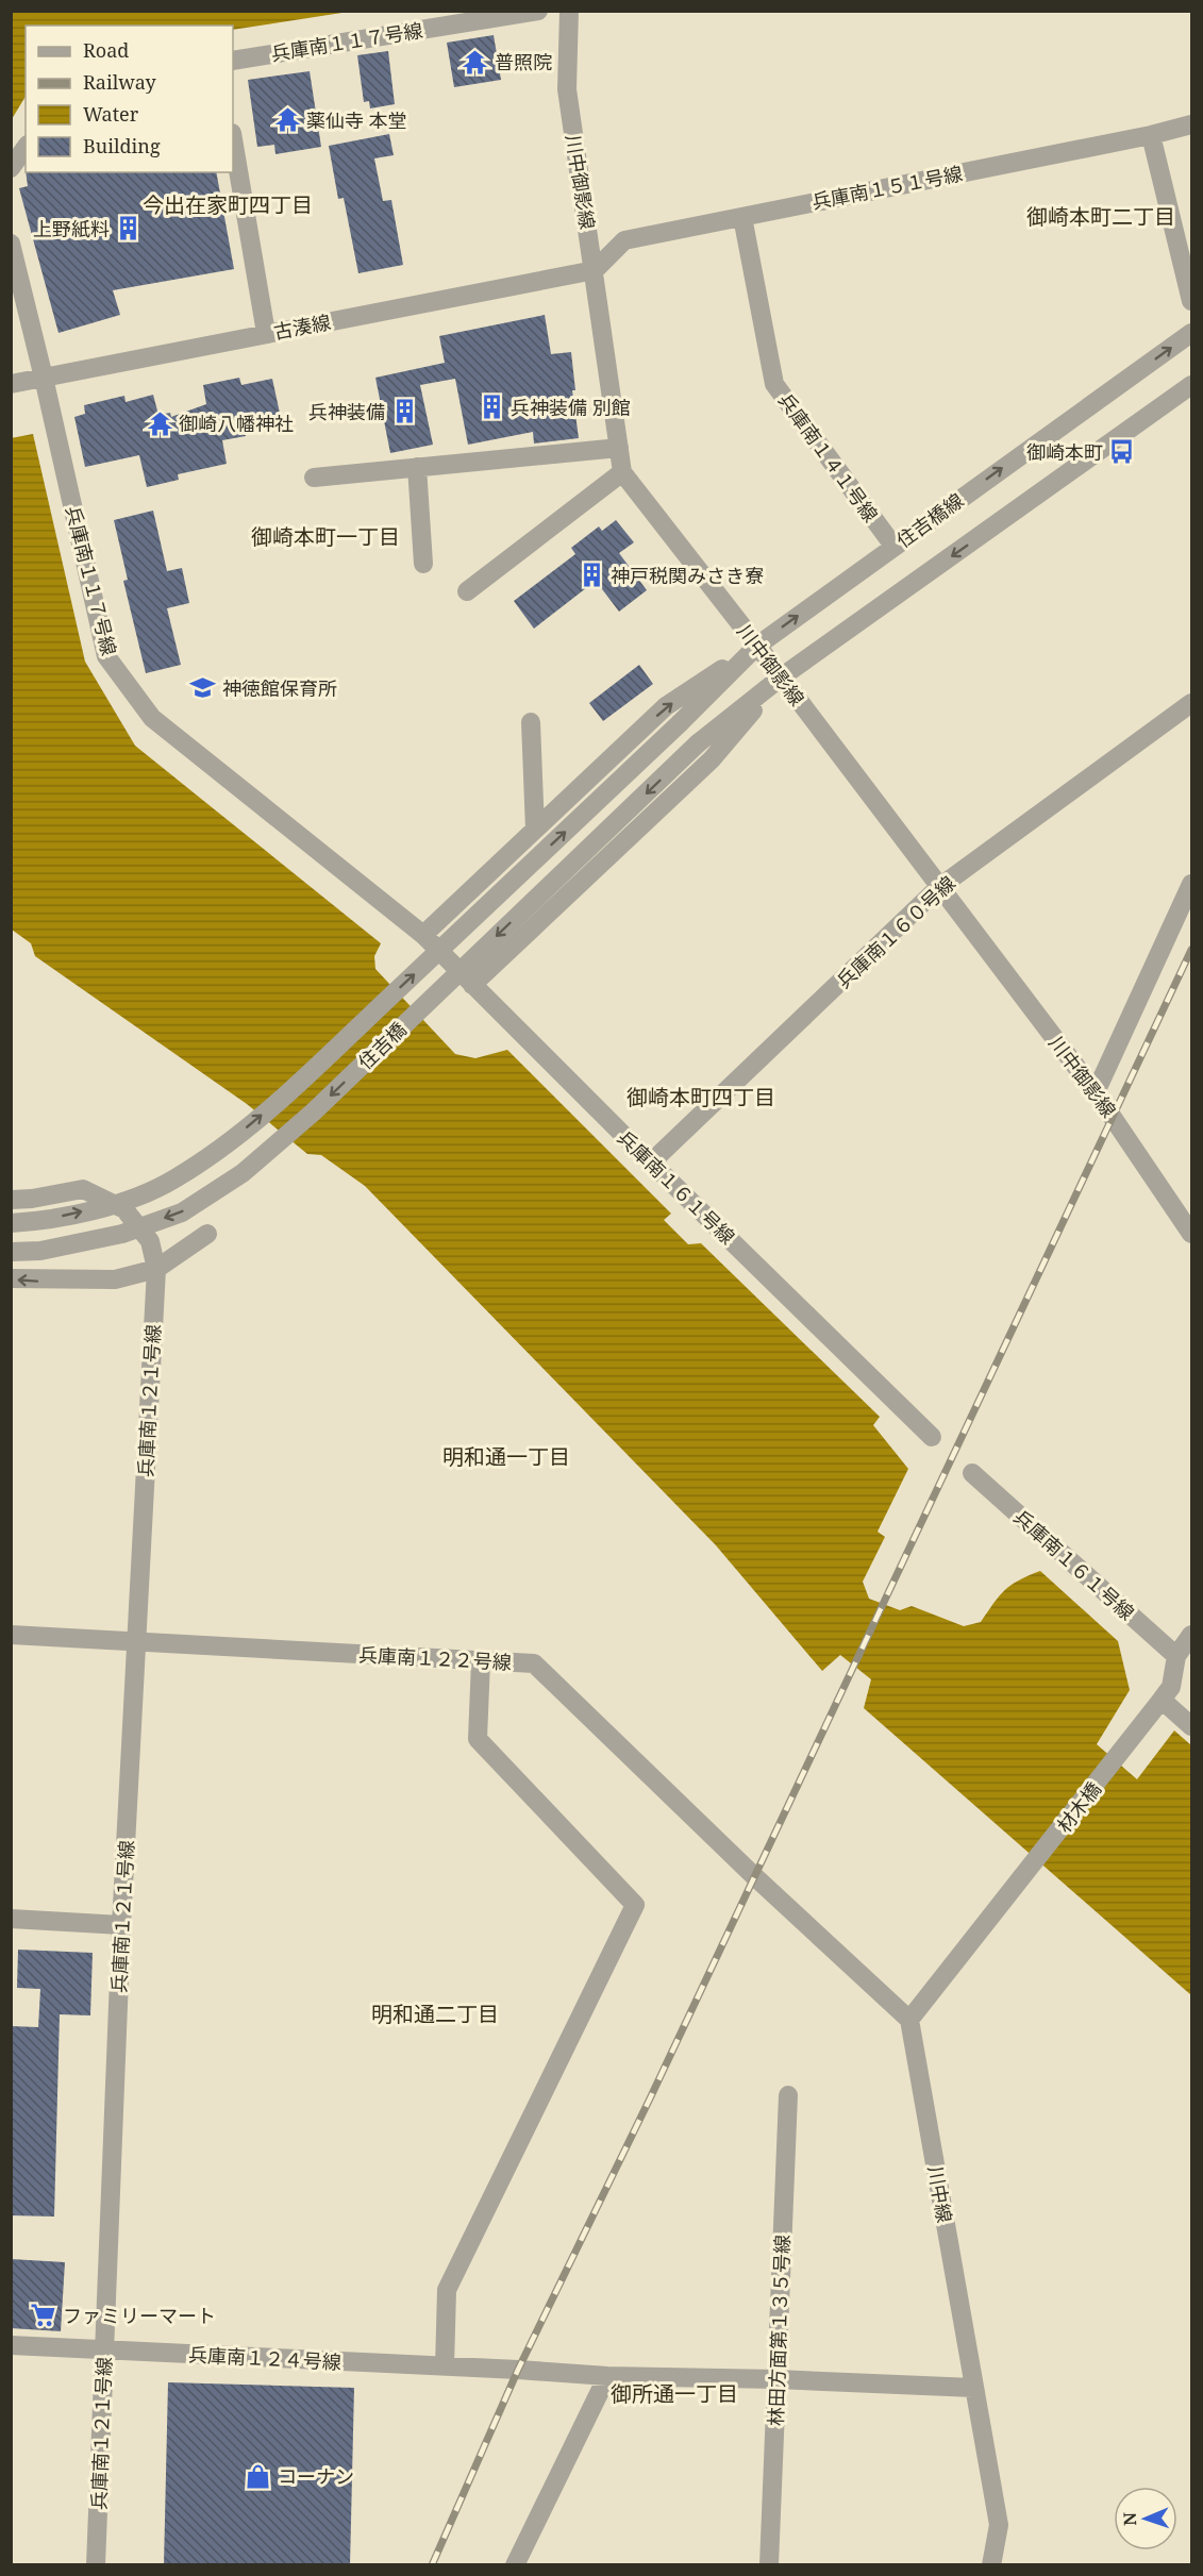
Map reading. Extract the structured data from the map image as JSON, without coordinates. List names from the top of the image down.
{
  "streets": {
    "street": [
      "兵庫南１１７号線",
      "川中御影線",
      "兵庫南１５１号線",
      "古湊線",
      "兵庫南１４１号線",
      "住吉橋線",
      "兵庫南１６０号線",
      "住吉橋",
      "兵庫南１６１号線",
      "兵庫南１２１号線",
      "兵庫南１２２号線",
      "材木橋",
      "川中線",
      "林田方面第１３５号線",
      "兵庫南１２４号線"
    ]
  },
  "crossings": [
    ["兵庫南１１７号線", "古湊線"],
    ["兵庫南１１７号線", "兵庫南１６１号線"],
    ["川中御影線", "兵庫南１５１号線"],
    ["川中御影線", "古湊線"],
    ["川中御影線", "住吉橋線"],
    ["川中御影線", "兵庫南１６０号線"],
    ["川中御影線", "住吉橋"],
    ["兵庫南１５１号線", "古湊線"],
    ["兵庫南１５１号線", "兵庫南１４１号線"],
    ["兵庫南１４１号線", "住吉橋線"],
    ["住吉橋線", "住吉橋"],
    ["兵庫南１６０号線", "兵庫南１６１号線"],
    ["兵庫南１２１号線", "兵庫南１２２号線"],
    ["兵庫南１２１号線", "兵庫南１２４号線"],
    ["兵庫南１２２号線", "材木橋"],
    ["兵庫南１２２号線", "川中線"],
    ["材木橋", "川中線"],
    ["川中線", "兵庫南１２４号線"],
    ["林田方面第１３５号線", "兵庫南１２４号線"]
  ],
  "districts": [
    "今出在家町四丁目",
    "御崎本町二丁目",
    "御崎本町一丁目",
    "御崎本町四丁目",
    "明和通一丁目",
    "明和通二丁目",
    "御所通一丁目"
  ],
  "places": {
    "temple": ["普照院", "薬仙寺 本堂", "御崎八幡神社"],
    "building": [
      "上野紙料",
      "兵神装備 別館",
      "兵神装備",
      "神戸税関みさき寮"
    ],
    "bus stop": ["御崎本町"],
    "school or university": ["神徳館保育所"],
    "supermarket": ["ファミリーマート"],
    "shop": ["コーナン"]
  },
  "legend": [
    "Road",
    "Railway",
    "Water",
    "Building"
  ],
  "north": "left"
}
